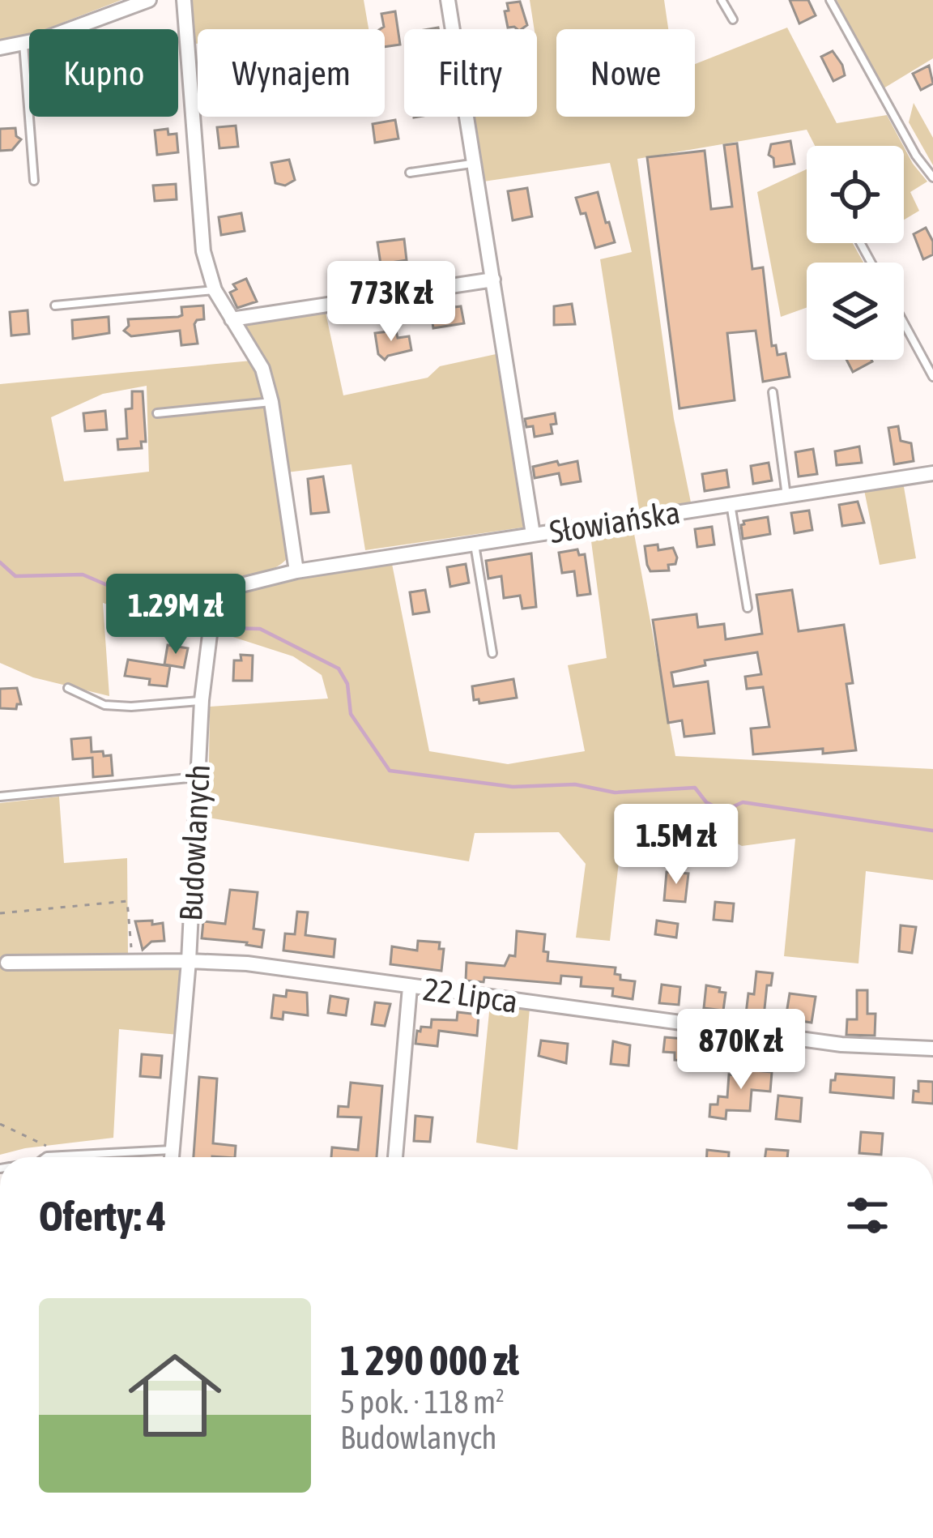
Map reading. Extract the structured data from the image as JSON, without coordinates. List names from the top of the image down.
{
  "streets": {
    "street": ["Słowiańska", "Budowlanych", "22 Lipca"]
  },
  "crossings": [
    ["Słowiańska", "Budowlanych"],
    ["Budowlanych", "22 Lipca"]
  ],
  "page": {
    "chip": [
      "Kupno",
      "Wynajem",
      "Filtry",
      "Nowe"
    ],
    "price": [
      "773K zł",
      "1.29M zł",
      "1.5M zł",
      "870K zł"
    ],
    "heading": "Oferty: 4",
    "list": [
      {
        "name": "1 290 000 zł",
        "note": "5 pok. · 118 m² · Budowlanych"
      }
    ]
  }
}
